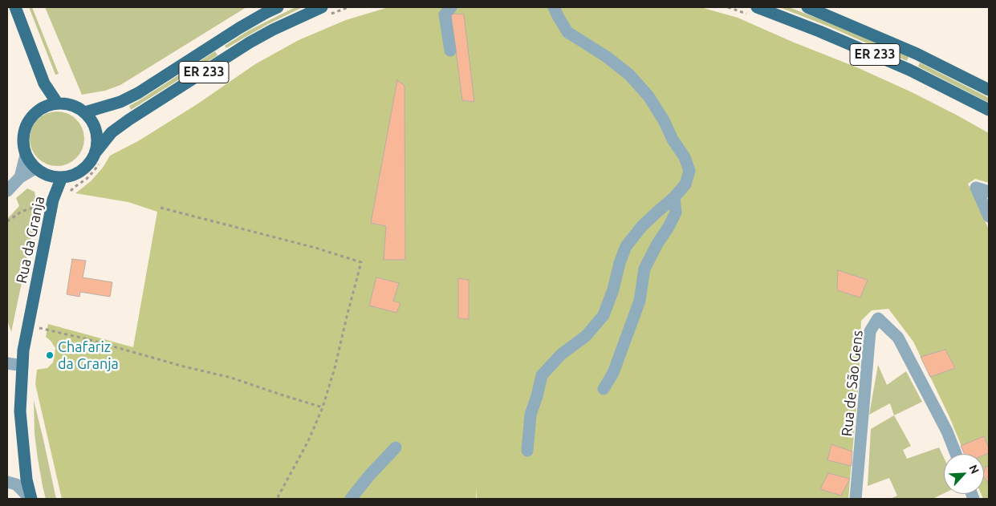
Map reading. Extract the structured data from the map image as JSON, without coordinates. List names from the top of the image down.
{
  "streets": {
    "main road": ["ER 233", "Rua da Granja"],
    "street": ["Rua de São Gens"]
  },
  "crossings": [
    ["ER 233", "Rua da Granja"]
  ],
  "places": ["Chafariz da Granja"],
  "north": "top right"
}
